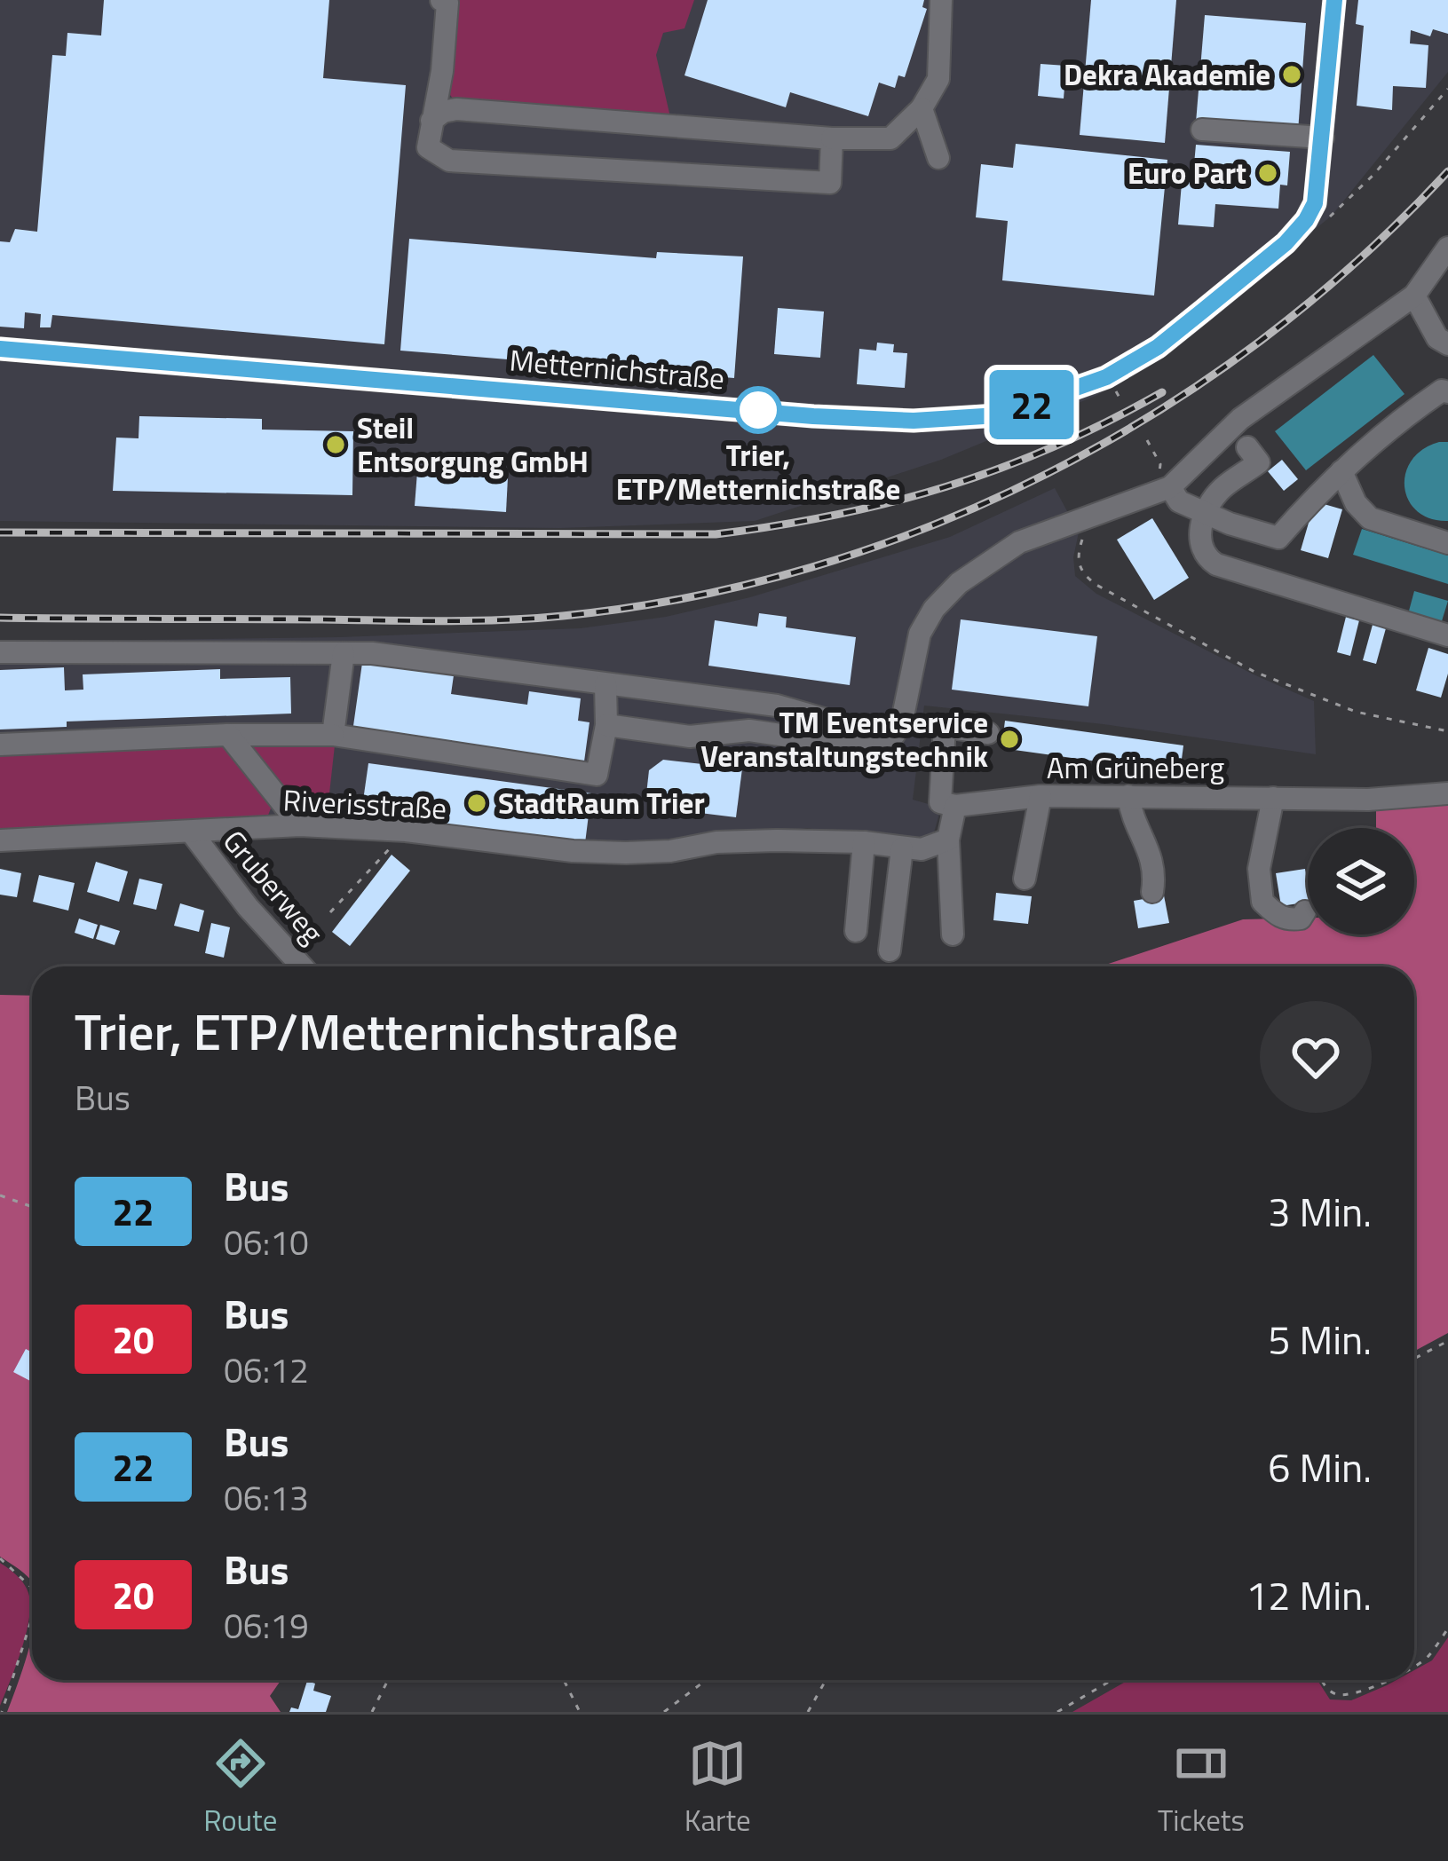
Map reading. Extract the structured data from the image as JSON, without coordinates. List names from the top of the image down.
{
  "streets": {
    "street": [
      "Metternichstraße",
      "Am Grüneberg",
      "Riverisstraße",
      "Gruberweg"
    ]
  },
  "crossings": [
    ["Riverisstraße", "Gruberweg"]
  ],
  "places": [
    "Dekra Akademie",
    "Euro Part",
    "Trier, ETP/Metternichstraße",
    "Steil Entsorgung GmbH",
    "TM Eventservice Veranstaltungstechnik",
    "StadtRaum Trier"
  ],
  "lines": ["bus line 22"],
  "page": {
    "on_map": "22",
    "heading": ["Trier, ETP/Metternichstraße", "Bus"],
    "list": [
      {
        "mark": "22",
        "name": "Bus",
        "note": "06:10",
        "value": "3 Min."
      },
      {
        "mark": "20",
        "name": "Bus",
        "note": "06:12",
        "value": "5 Min."
      },
      {
        "mark": "22",
        "name": "Bus",
        "note": "06:13",
        "value": "6 Min."
      },
      {
        "mark": "20",
        "name": "Bus",
        "note": "06:19",
        "value": "12 Min."
      }
    ],
    "tabs": ["Route", "Karte", "Tickets"]
  }
}
